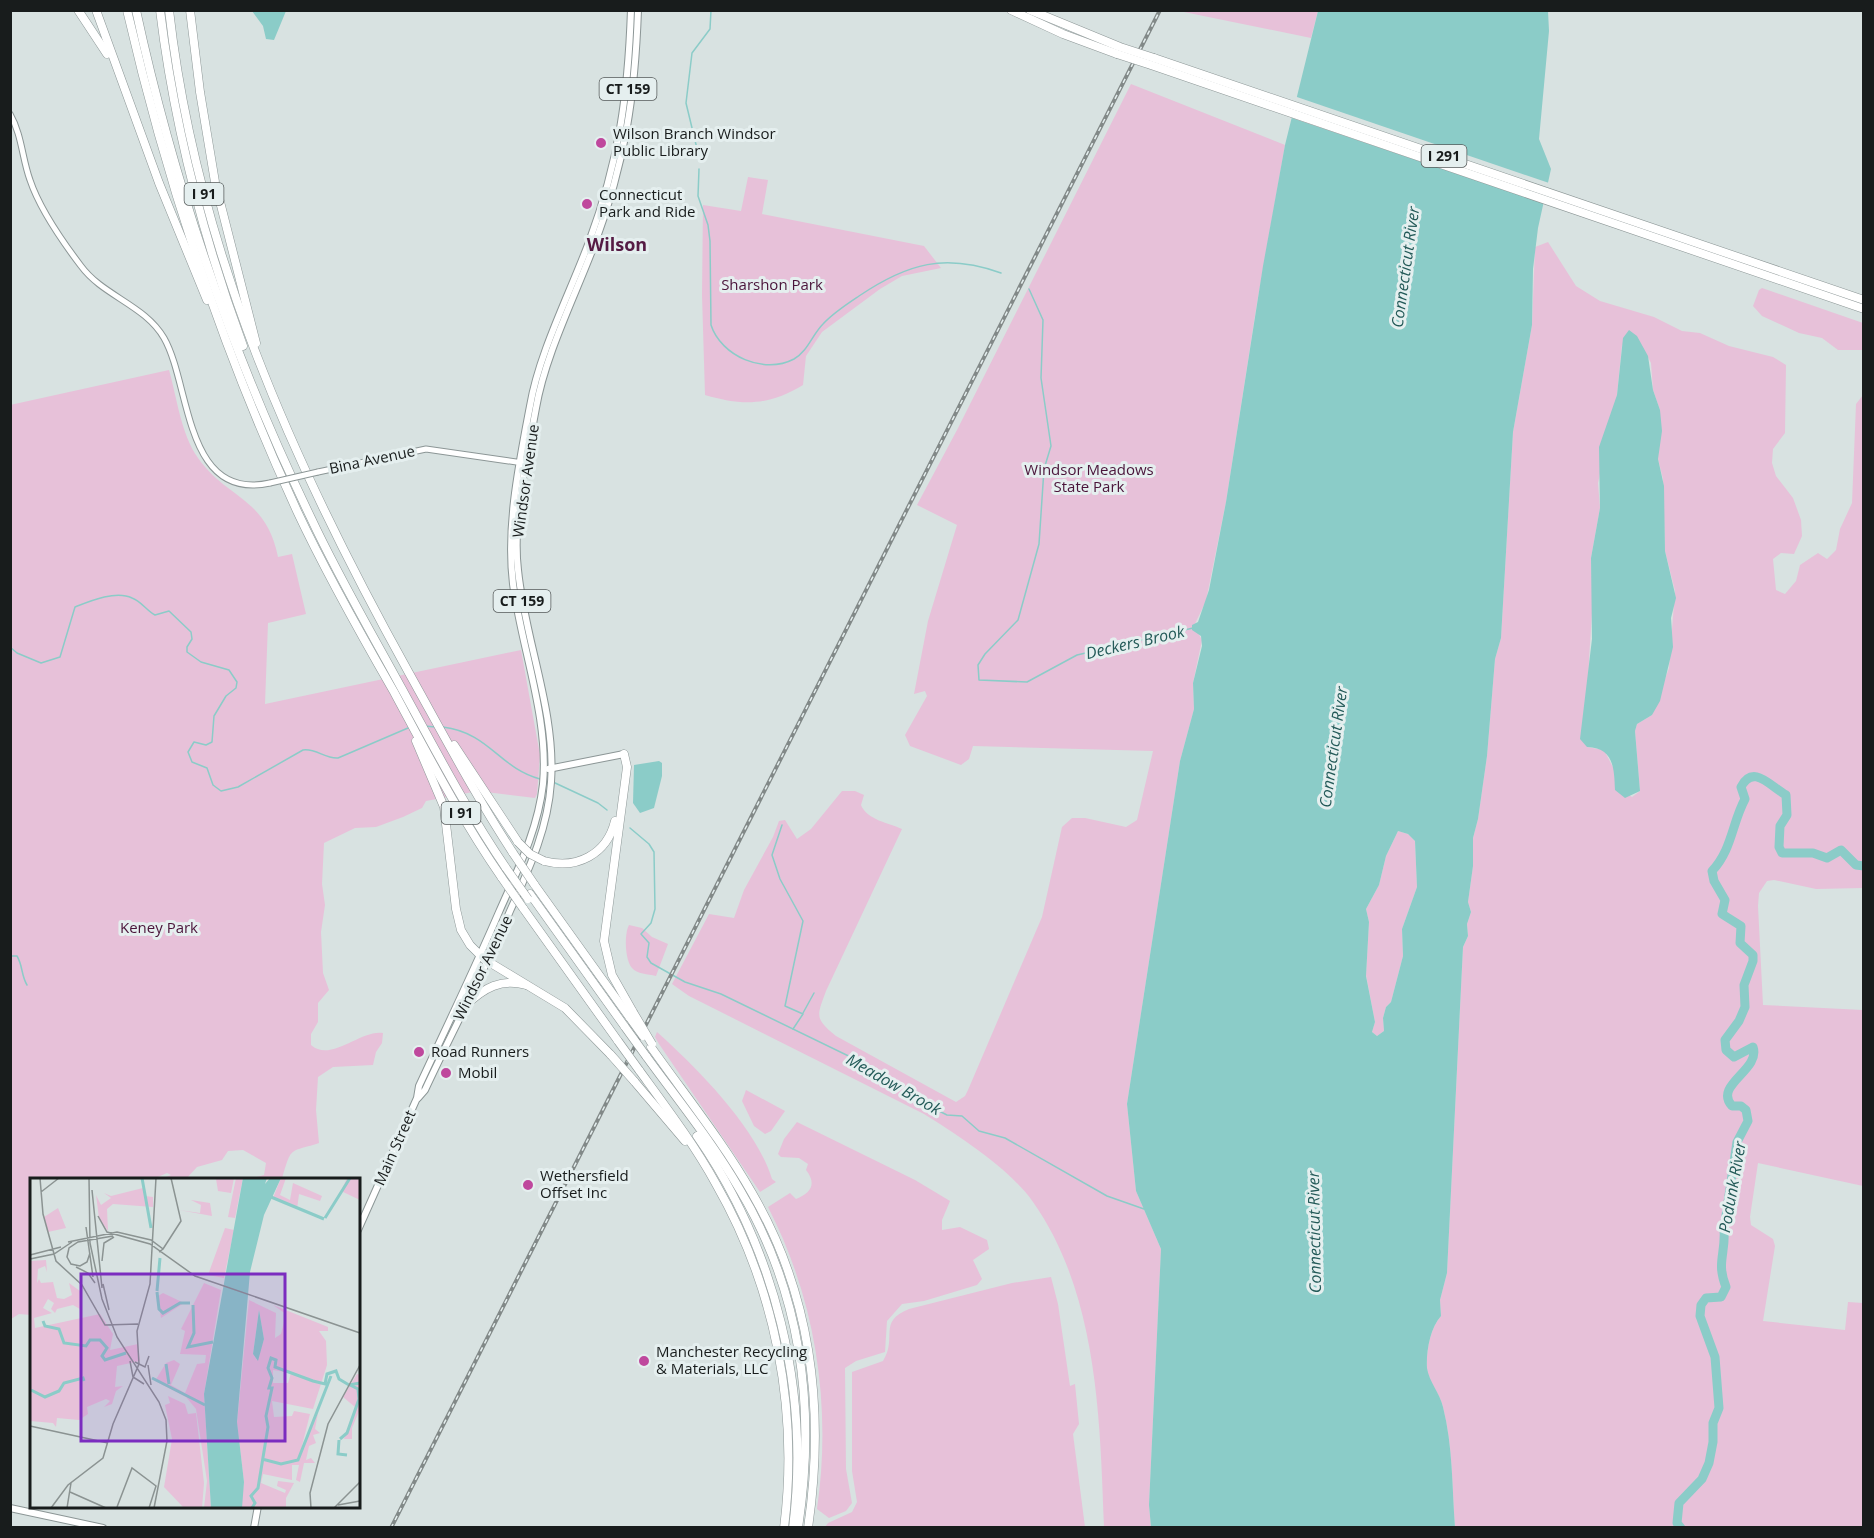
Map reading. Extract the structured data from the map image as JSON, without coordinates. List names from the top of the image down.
{
  "streets": {
    "highway": ["I 291", "I 91"],
    "main road": ["CT 159", "Windsor Avenue", "Main Street"],
    "street": ["Bina Avenue"]
  },
  "crossings": [
    ["Bina Avenue", "Windsor Avenue"],
    ["Windsor Avenue", "Main Street"]
  ],
  "districts": ["Wilson"],
  "water": [
    "Connecticut River",
    "Deckers Brook",
    "Meadow Brook",
    "Podunk River"
  ],
  "parks": ["Sharshon Park", "Windsor Meadows State Park", "Keney Park"],
  "places": [
    "Wilson Branch Windsor Public Library",
    "Connecticut Park and Ride",
    "Road Runners",
    "Mobil",
    "Wethersfield Offset Inc",
    "Manchester Recycling & Materials, LLC"
  ]
}
